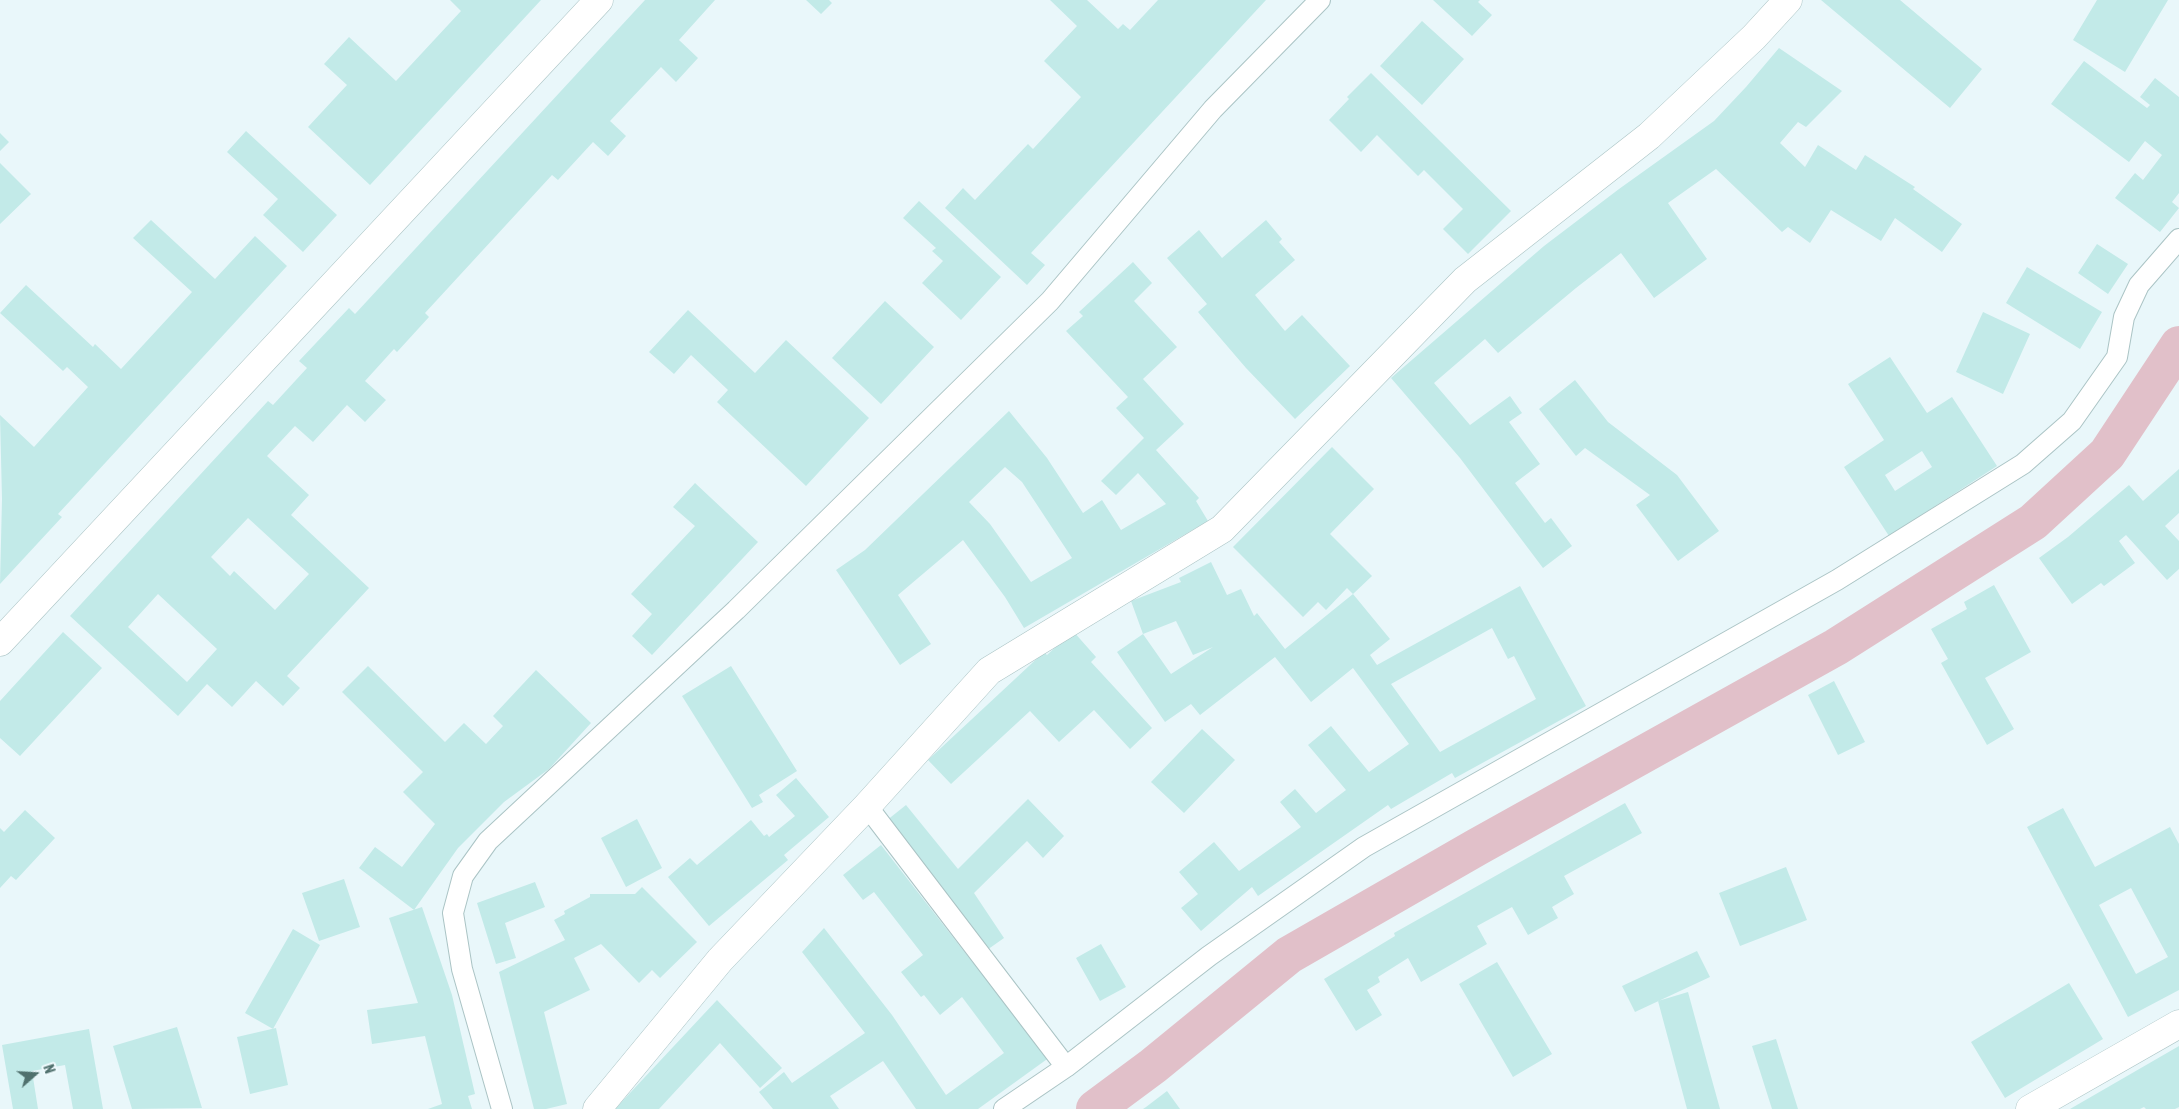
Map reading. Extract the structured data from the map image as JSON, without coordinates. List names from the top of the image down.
{
  "north": "right"
}
